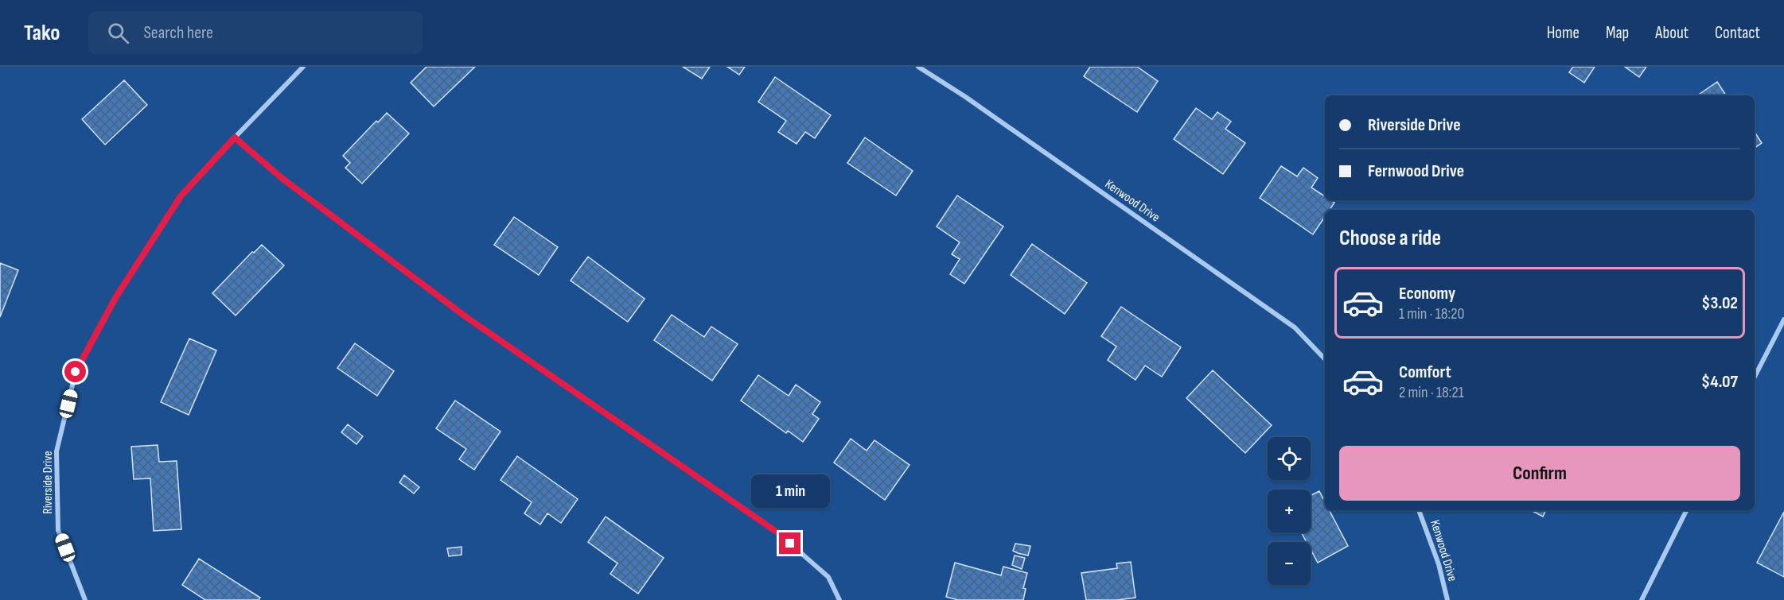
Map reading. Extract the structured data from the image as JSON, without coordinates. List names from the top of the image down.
{
  "streets": {
    "street": ["Kenwood Drive", "Riverside Drive"]
  },
  "page": {
    "header": "Tako",
    "search": "Search here",
    "nav": [
      "Home",
      "Map",
      "About",
      "Contact"
    ],
    "banner": ["Riverside Drive", "Fernwood Drive"],
    "heading": "Choose a ride",
    "list": [
      {
        "name": "Economy",
        "note": "1 min · 18:20",
        "value": "$3.02"
      },
      {
        "name": "Comfort",
        "note": "2 min · 18:21",
        "value": "$4.07"
      }
    ],
    "buttons": "Confirm",
    "map_buttons": ["+", "−"],
    "bubble": "1 min"
  }
}
